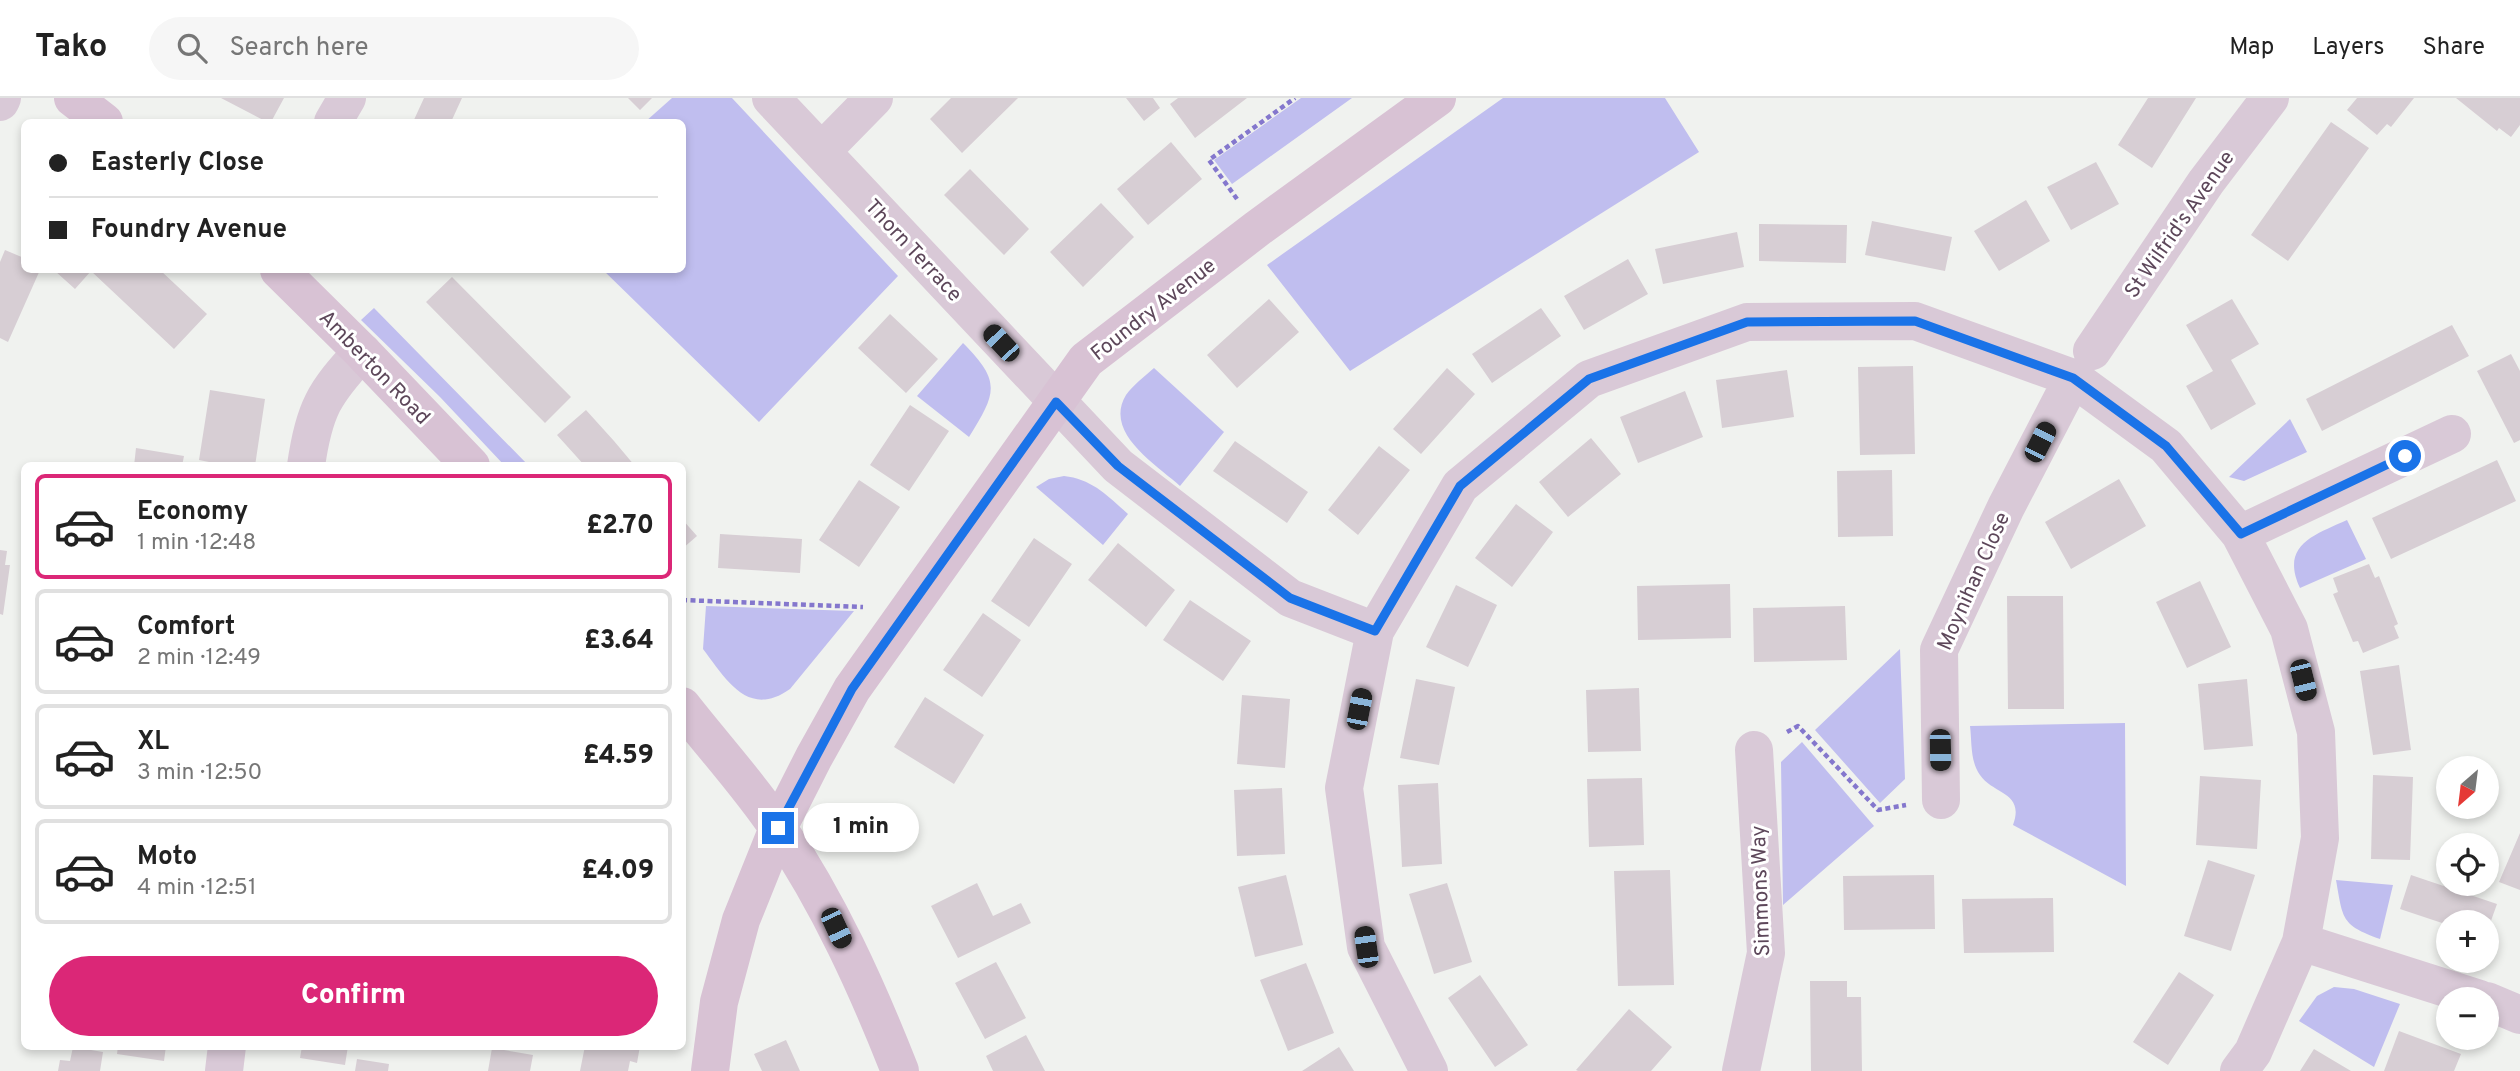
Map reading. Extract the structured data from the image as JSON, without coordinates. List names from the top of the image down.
{
  "streets": {
    "street": [
      "St Wilfrid's Avenue",
      "Thorn Terrace",
      "Foundry Avenue",
      "Amberton Road",
      "Moynihan Close",
      "Simmons Way"
    ]
  },
  "crossings": [
    ["St Wilfrid's Avenue", "Moynihan Close"],
    ["Thorn Terrace", "Foundry Avenue"]
  ],
  "north": "bottom left",
  "page": {
    "header": "Tako",
    "search": "Search here",
    "nav": ["Map", "Layers", "Share"],
    "banner": ["Easterly Close", "Foundry Avenue"],
    "list": [
      {
        "name": "Economy",
        "note": "1 min · 12:48",
        "value": "£2.70"
      },
      {
        "name": "Comfort",
        "note": "2 min · 12:49",
        "value": "£3.64"
      },
      {
        "name": "XL",
        "note": "3 min · 12:50",
        "value": "£4.59"
      },
      {
        "name": "Moto",
        "note": "4 min · 12:51",
        "value": "£4.09"
      }
    ],
    "map_buttons": ["+", "−"],
    "bubble": "1 min",
    "buttons": "Confirm"
  }
}
